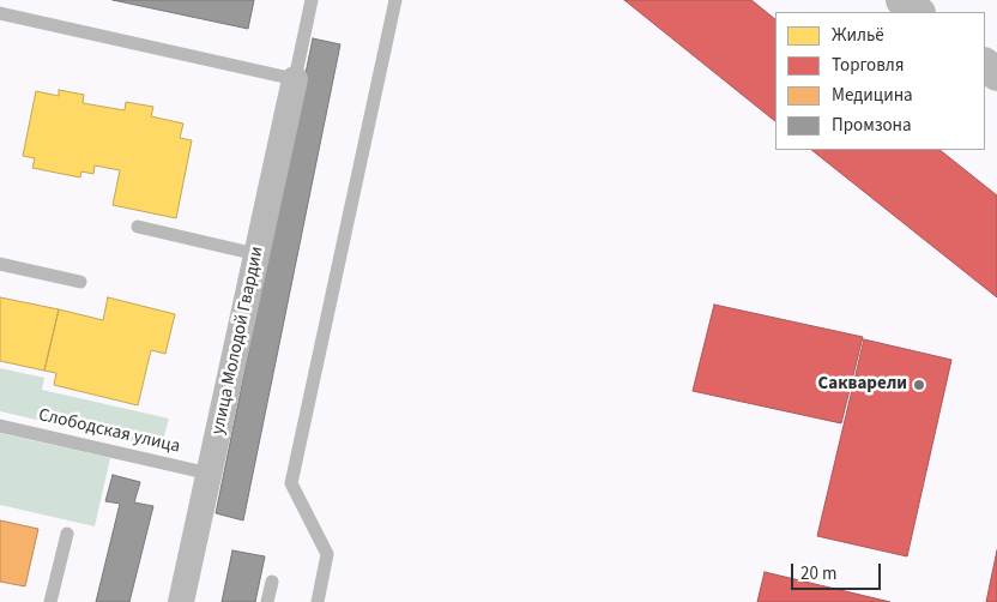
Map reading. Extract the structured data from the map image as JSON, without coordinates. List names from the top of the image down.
{
  "streets": {
    "street": ["улица Молодой Гвардии"],
    "lane": ["Слободская улица"]
  },
  "crossings": [
    ["улица Молодой Гвардии", "Слободская улица"]
  ],
  "places": ["Сакварели"],
  "legend": [
    "Жильё",
    "Торговля",
    "Медицина",
    "Промзона"
  ],
  "scale_bar": "20 m"
}
